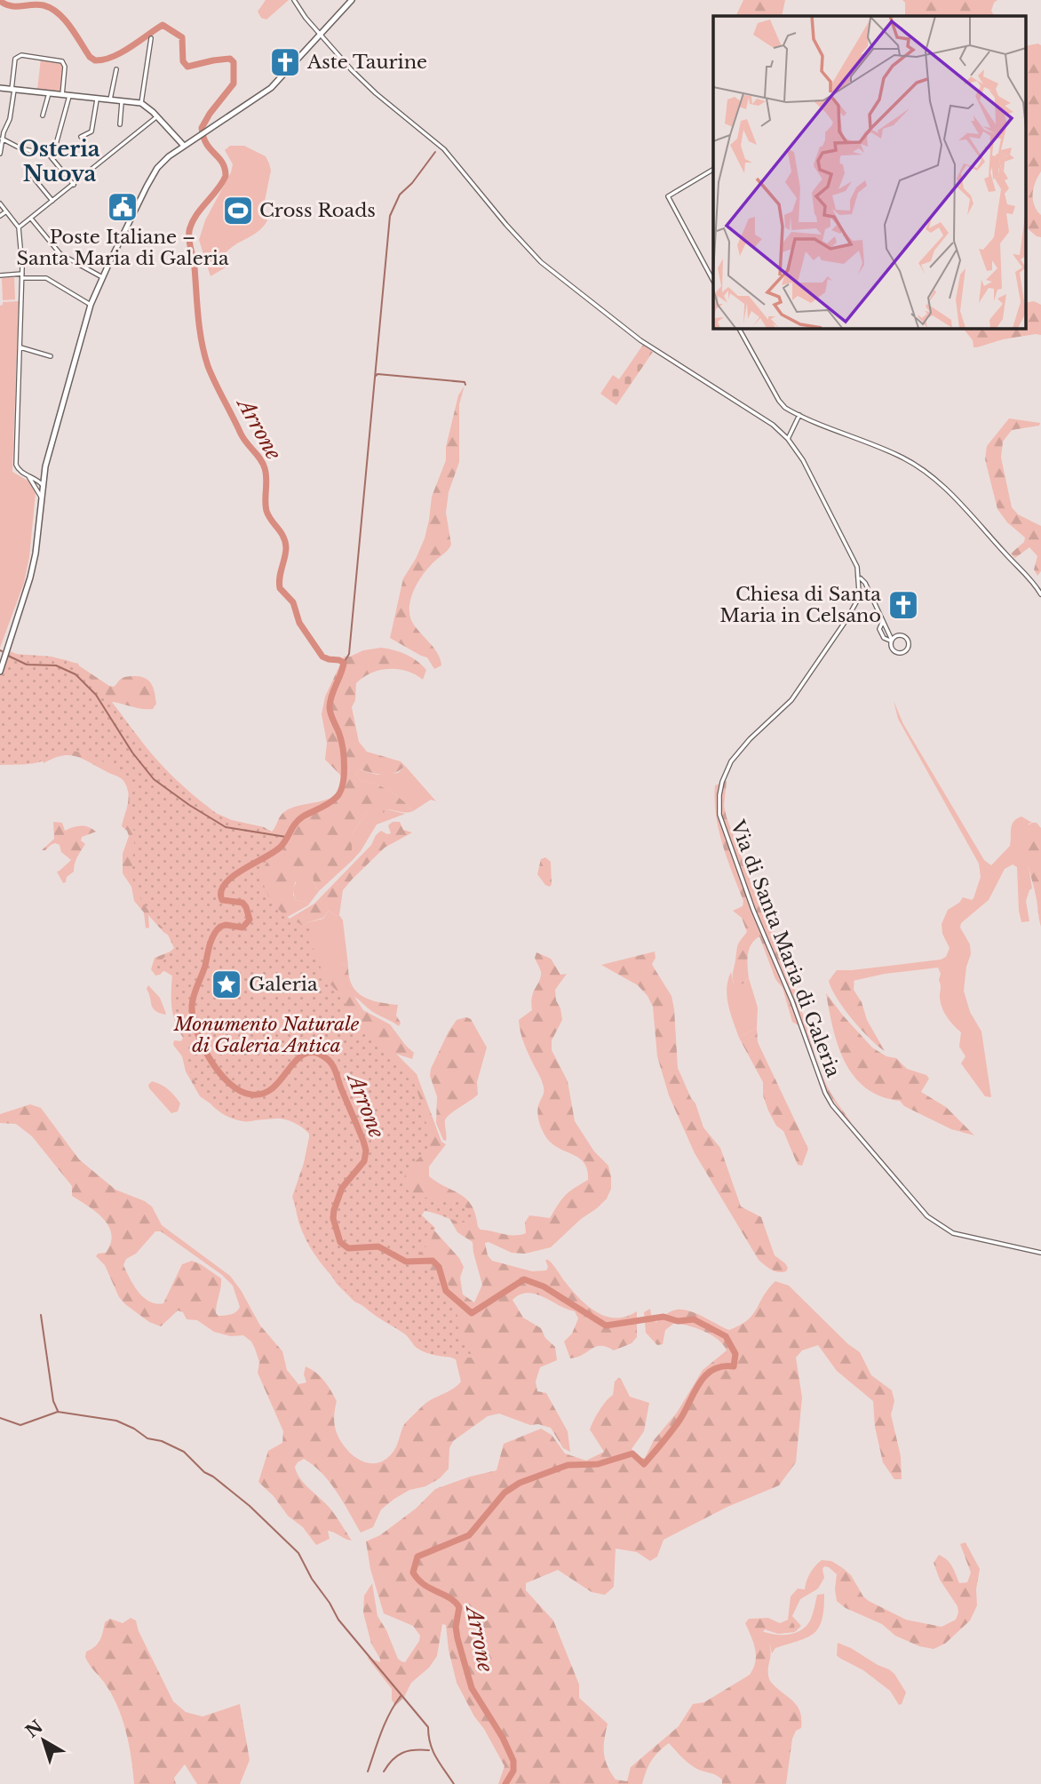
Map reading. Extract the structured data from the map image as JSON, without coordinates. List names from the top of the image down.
{
  "streets": {
    "street": ["Via di Santa Maria di Galeria"]
  },
  "districts": ["Osteria Nuova"],
  "water": ["Arrone"],
  "parks": ["Monumento Naturale di Galeria Antica"],
  "places": {
    "church": ["Aste Taurine", "Chiesa di Santa Maria in Celsano"],
    "public building": ["Poste Italiane – Santa Maria di Galeria"],
    "sports": ["Cross Roads"],
    "place": ["Galeria"]
  },
  "north": "top left"
}
